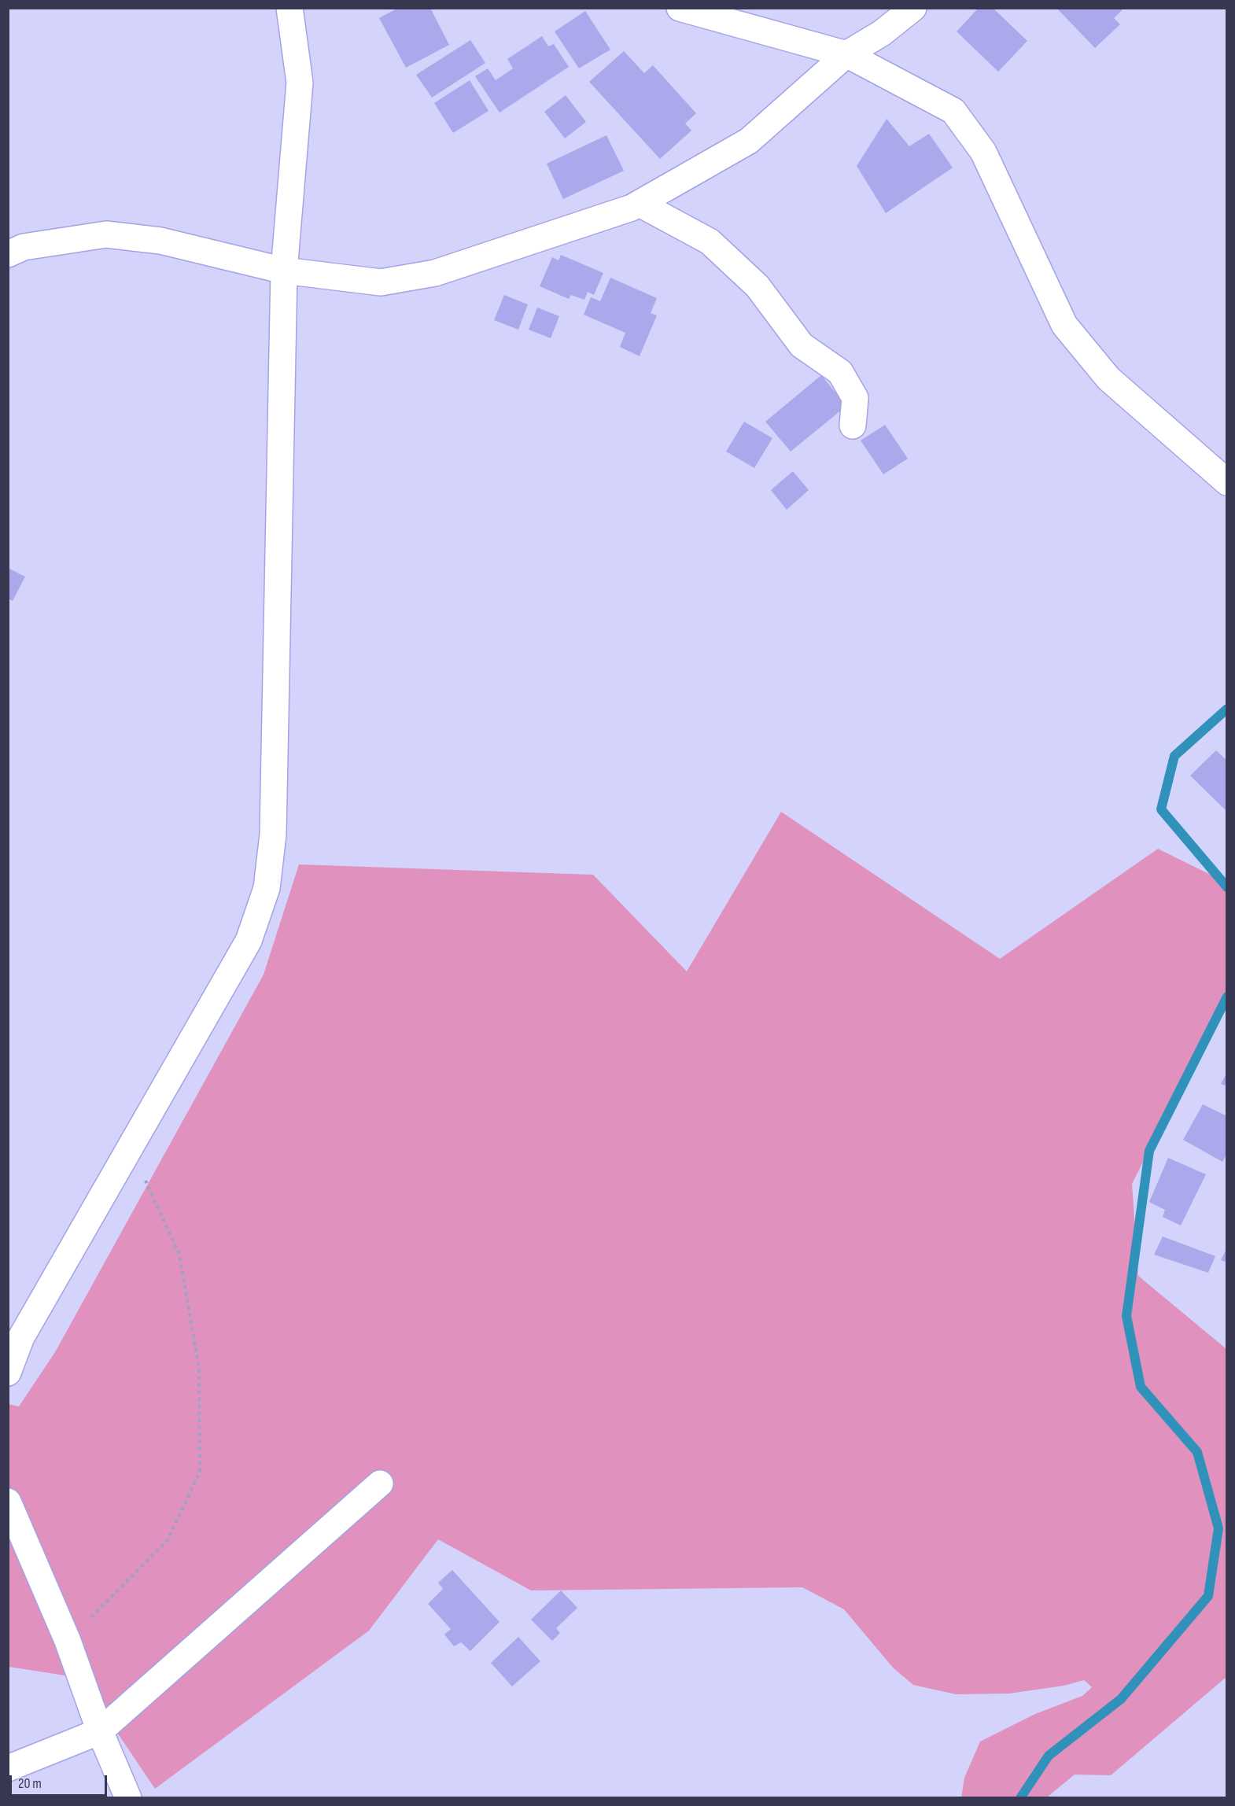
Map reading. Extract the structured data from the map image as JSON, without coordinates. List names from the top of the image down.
{
  "scale_bar": "20 m"
}
